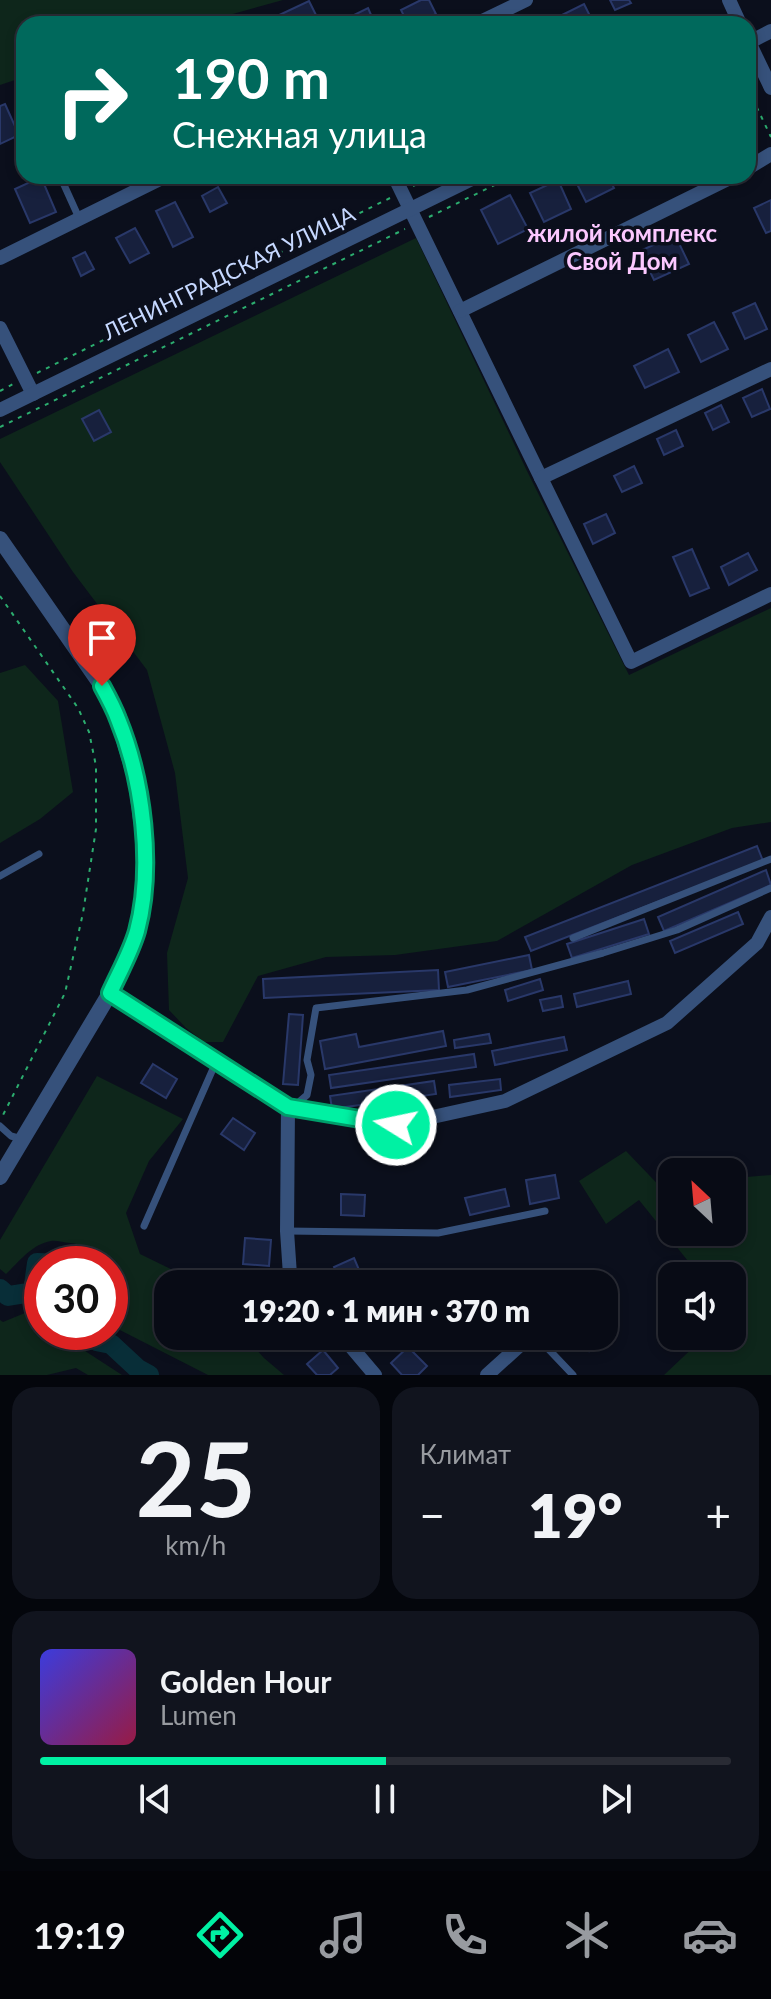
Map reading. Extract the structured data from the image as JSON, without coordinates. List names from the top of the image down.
{
  "streets": {
    "street": ["ЛЕНИНГРАДСКАЯ УЛИЦА"]
  },
  "districts": ["жилой комплекс Свой Дом"],
  "north": "top left",
  "page": {
    "turn": ["190 m", "Снежная улица"],
    "limit": "30",
    "trip": "19:20 · 1 мин · 370 m",
    "tile": [
      ["25", "km/h"],
      "Климат"
    ],
    "heat": ["−", "19°", "+"],
    "song": ["Golden Hour", "Lumen"],
    "tabs": "19:19"
  }
}
